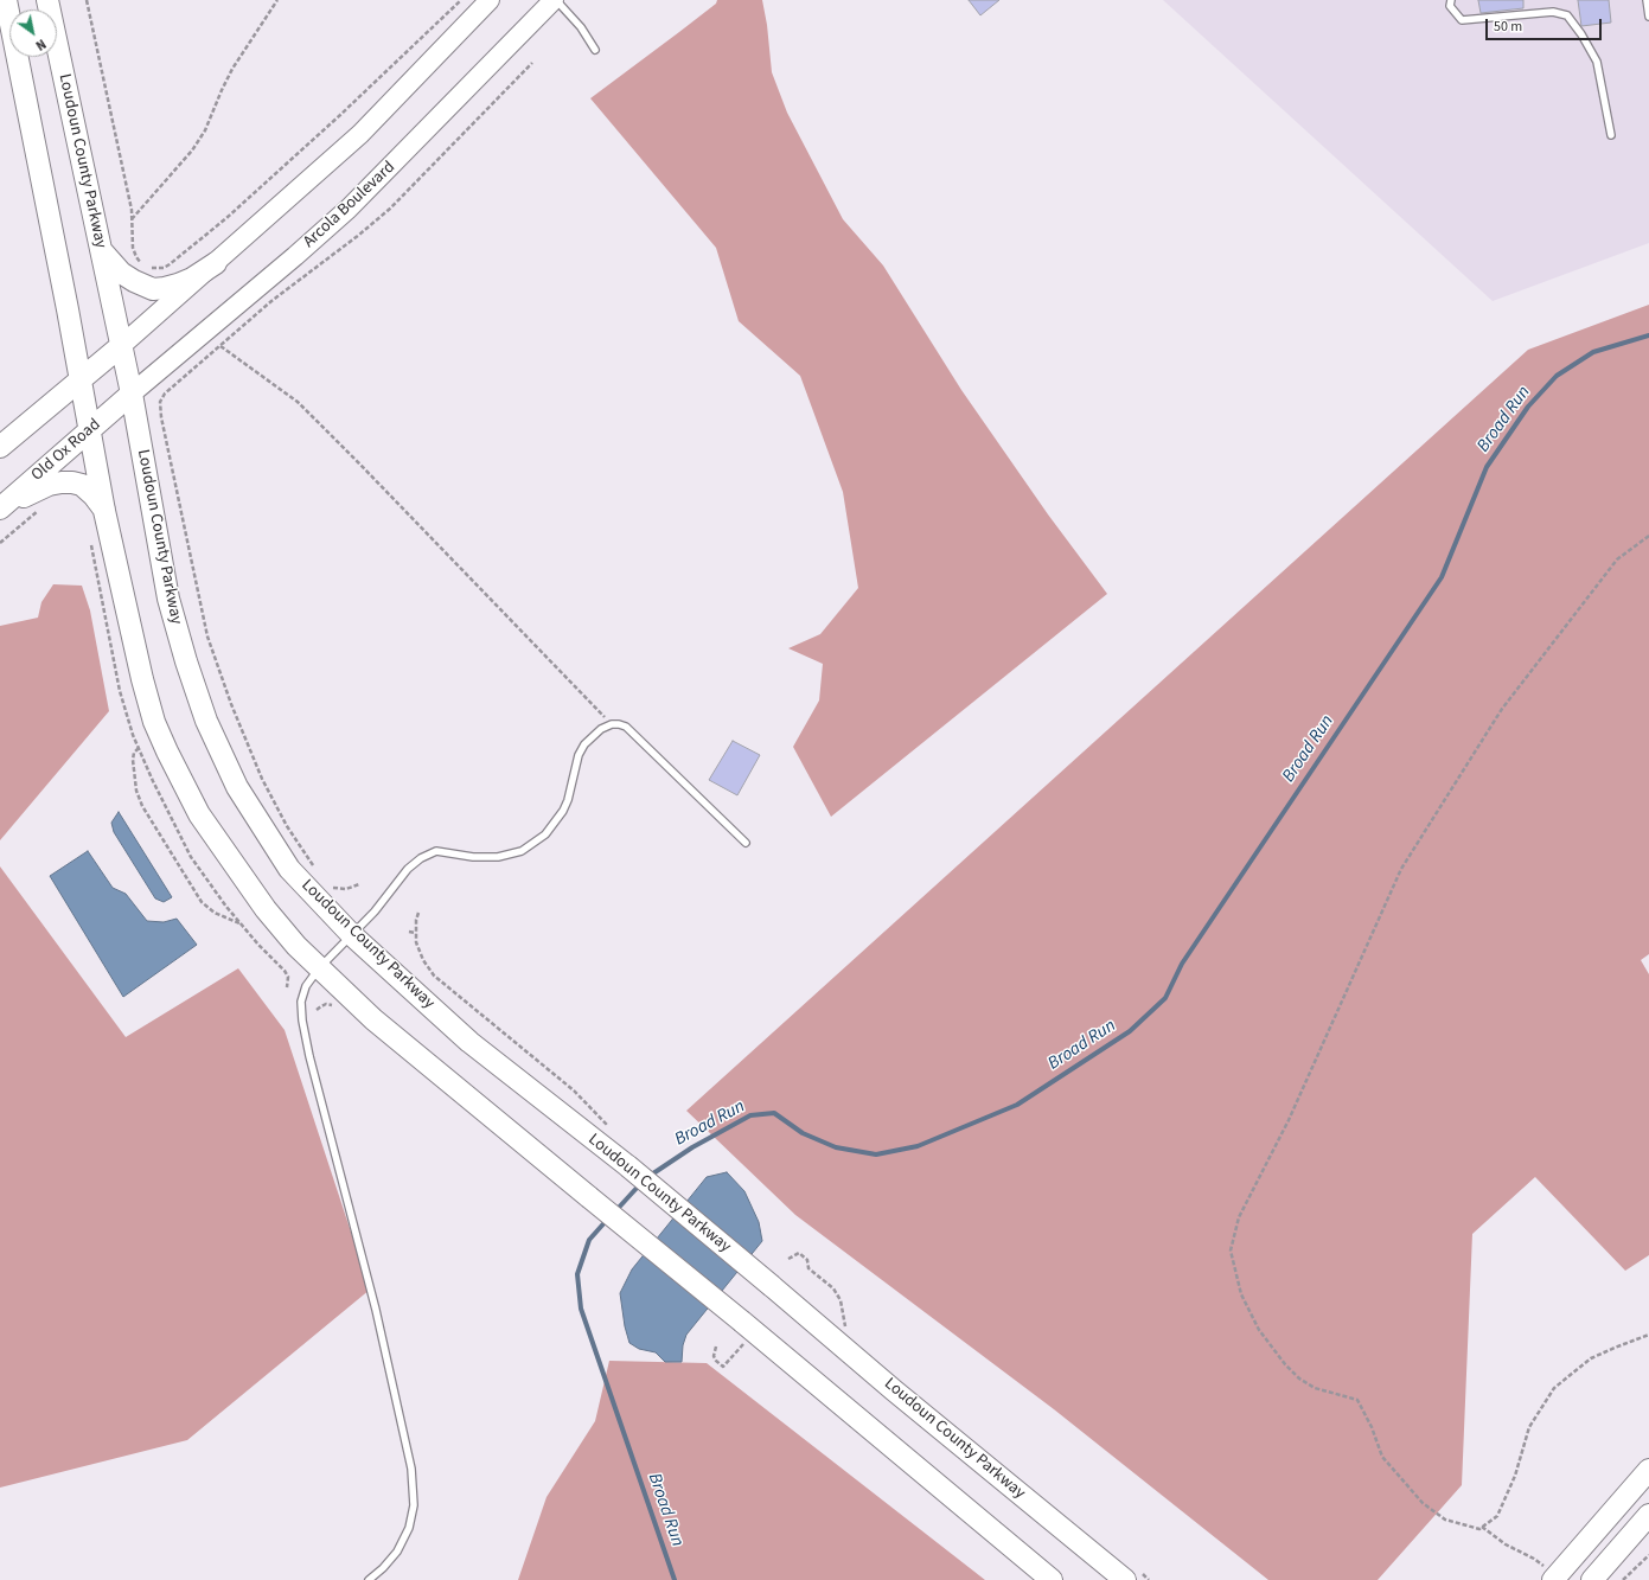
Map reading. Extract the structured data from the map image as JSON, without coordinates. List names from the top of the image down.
{
  "streets": {
    "main road": ["Loudoun County Parkway", "Arcola Boulevard", "Old Ox Road"]
  },
  "crossings": [
    ["Loudoun County Parkway", "Arcola Boulevard"],
    ["Loudoun County Parkway", "Old Ox Road"],
    ["Arcola Boulevard", "Old Ox Road"]
  ],
  "water": ["Broad Run"],
  "scale_bar": "50 m",
  "north": "bottom right"
}
